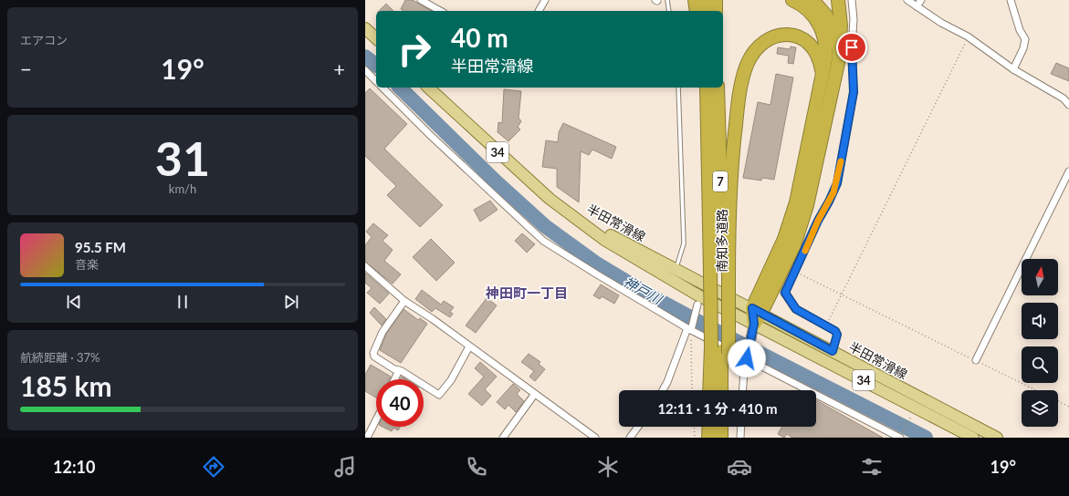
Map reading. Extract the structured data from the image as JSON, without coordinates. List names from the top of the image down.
{
  "streets": {
    "highway": ["7", "南知多道路"],
    "main road": ["34", "半田常滑線"]
  },
  "districts": ["神田町一丁目"],
  "water": ["神戸川"],
  "north": "top",
  "page": {
    "tile": [
      "エアコン",
      ["31", "km/h"],
      ["航続距離 · 37%", "185 km"]
    ],
    "turn": ["40 m", "半田常滑線"],
    "heat": ["−", "19°", "+"],
    "song": ["95.5 FM", "音楽"],
    "limit": "40",
    "trip": "12:11 · 1 分 · 410 m",
    "tabs": ["12:10", "19°"]
  }
}
